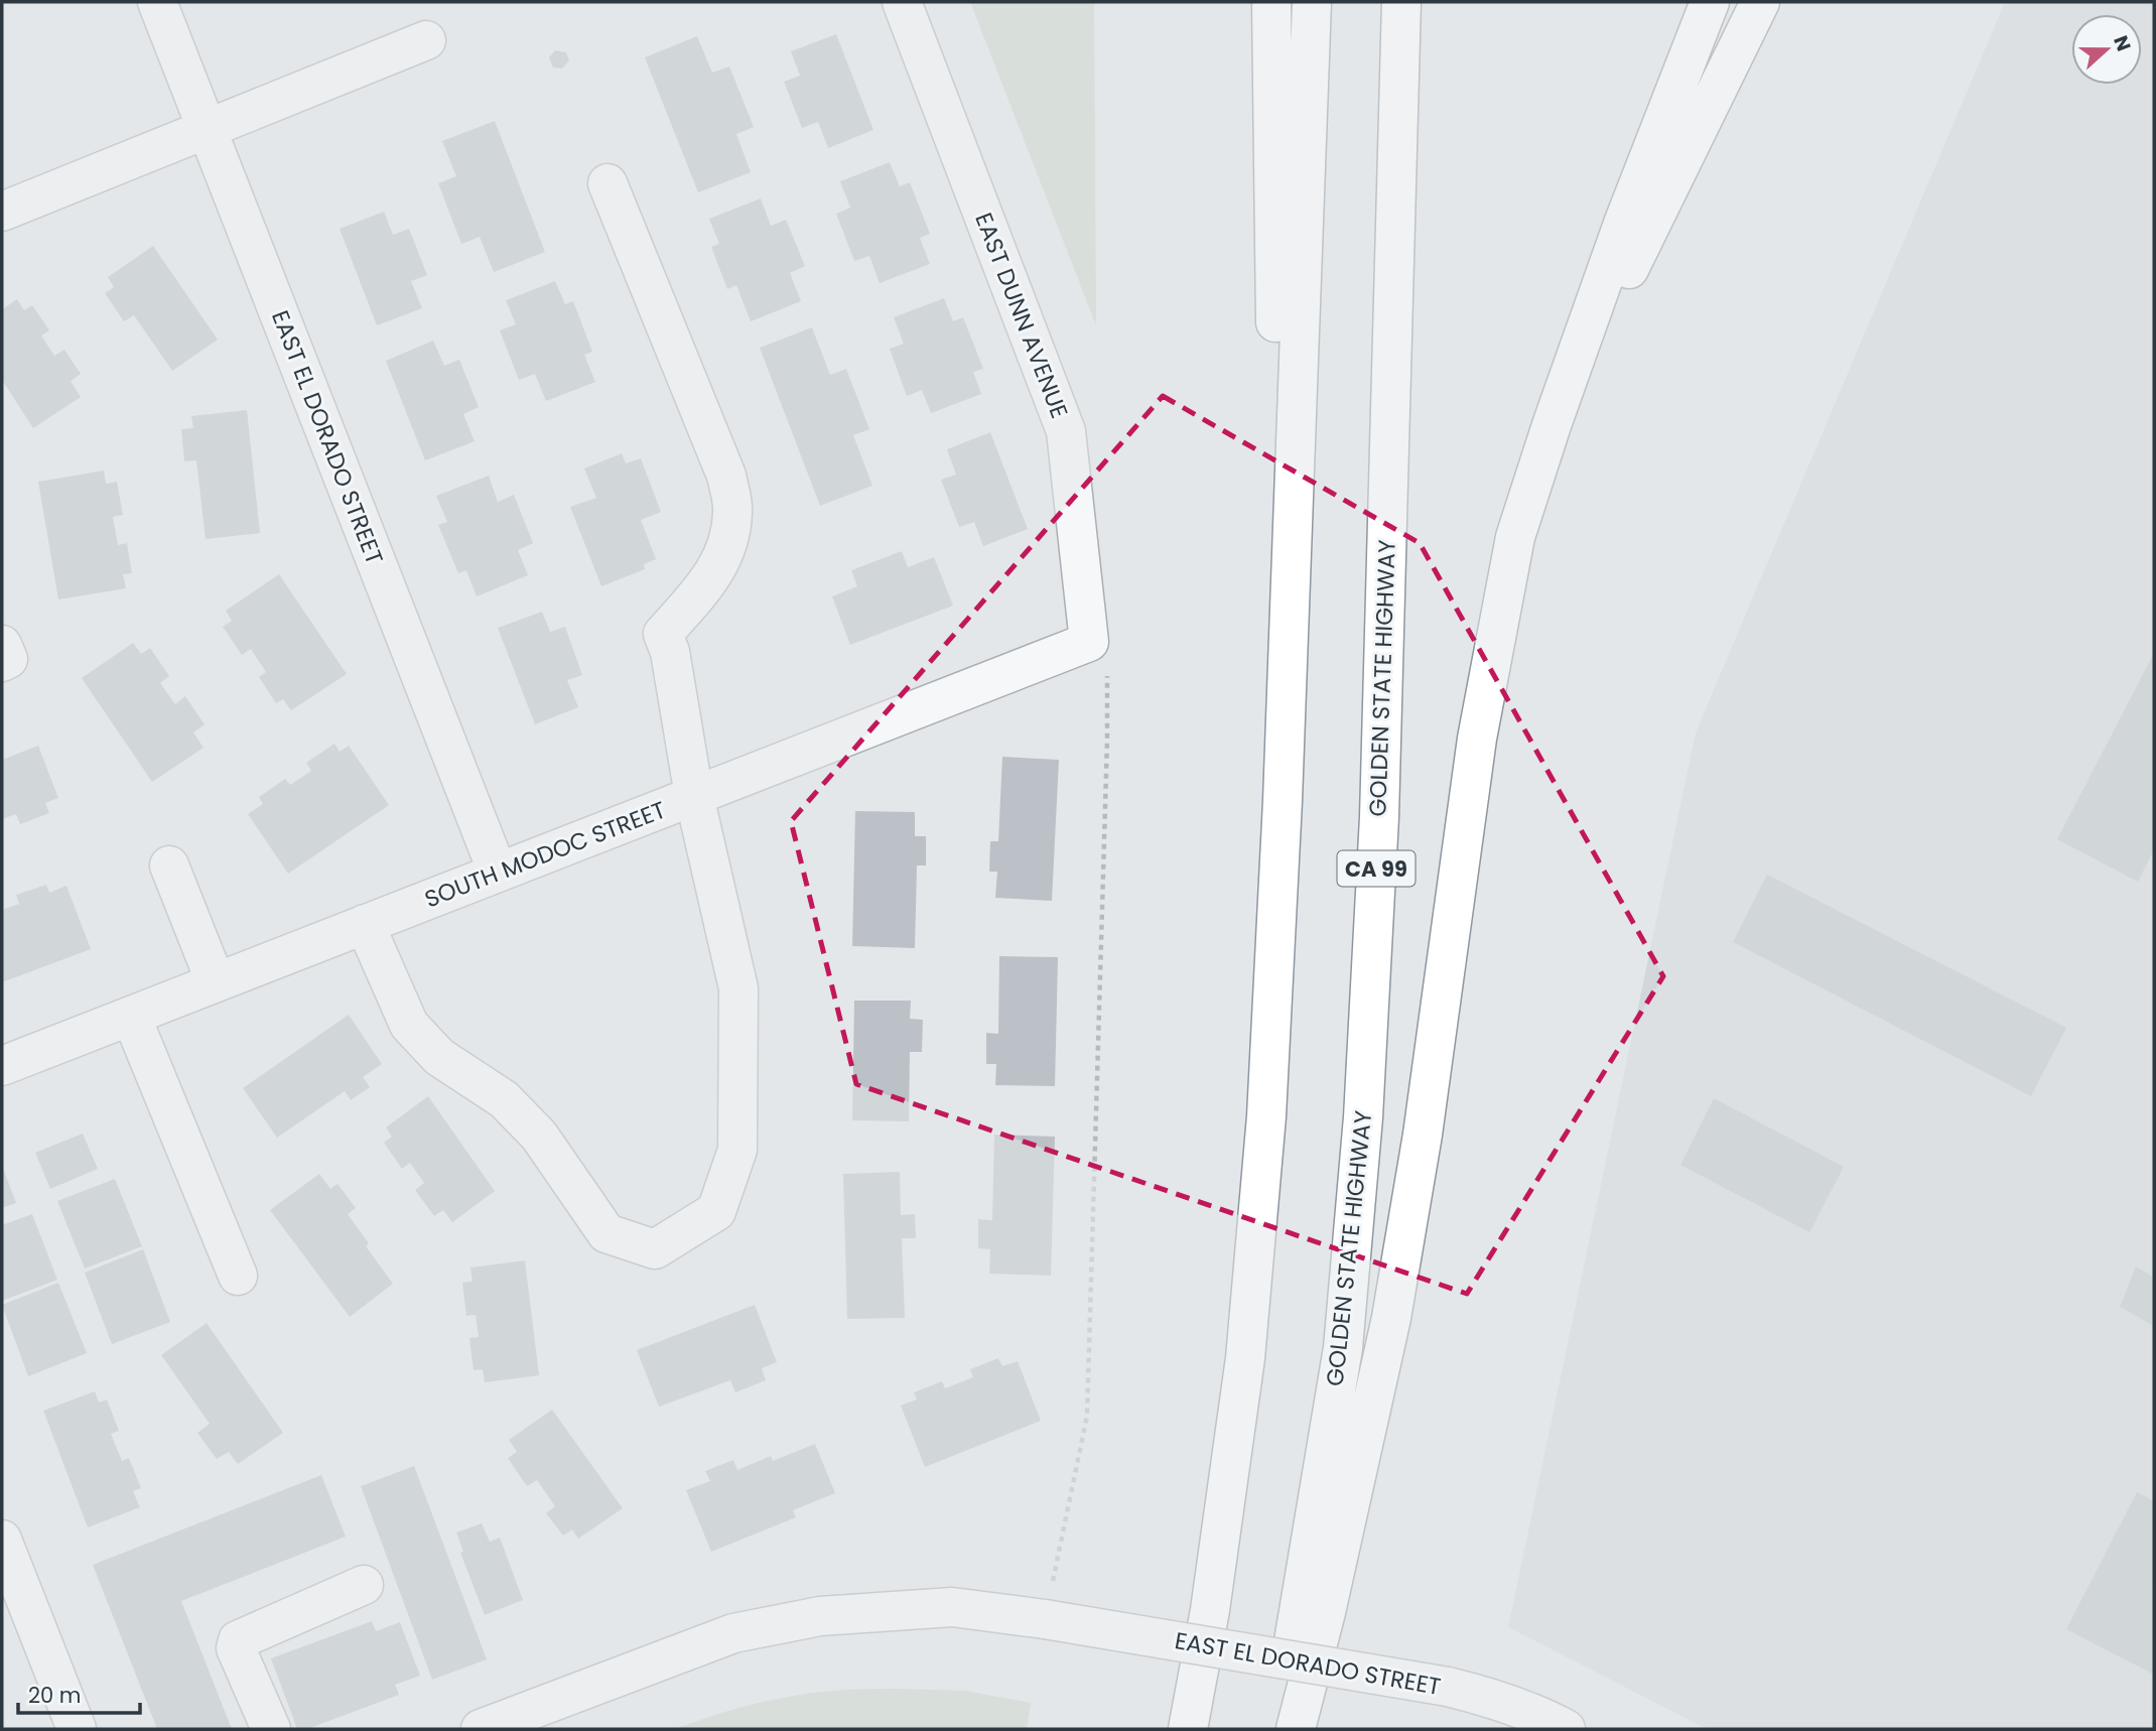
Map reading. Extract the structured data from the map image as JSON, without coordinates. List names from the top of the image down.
{
  "streets": {
    "highway": ["GOLDEN STATE HIGHWAY", "CA 99"],
    "street": ["EAST DUNN AVENUE", "EAST EL DORADO STREET", "SOUTH MODOC STREET"]
  },
  "crossings": [
    ["EAST DUNN AVENUE", "SOUTH MODOC STREET"],
    ["EAST EL DORADO STREET", "SOUTH MODOC STREET"]
  ],
  "scale_bar": "20 m",
  "north": "right"
}
